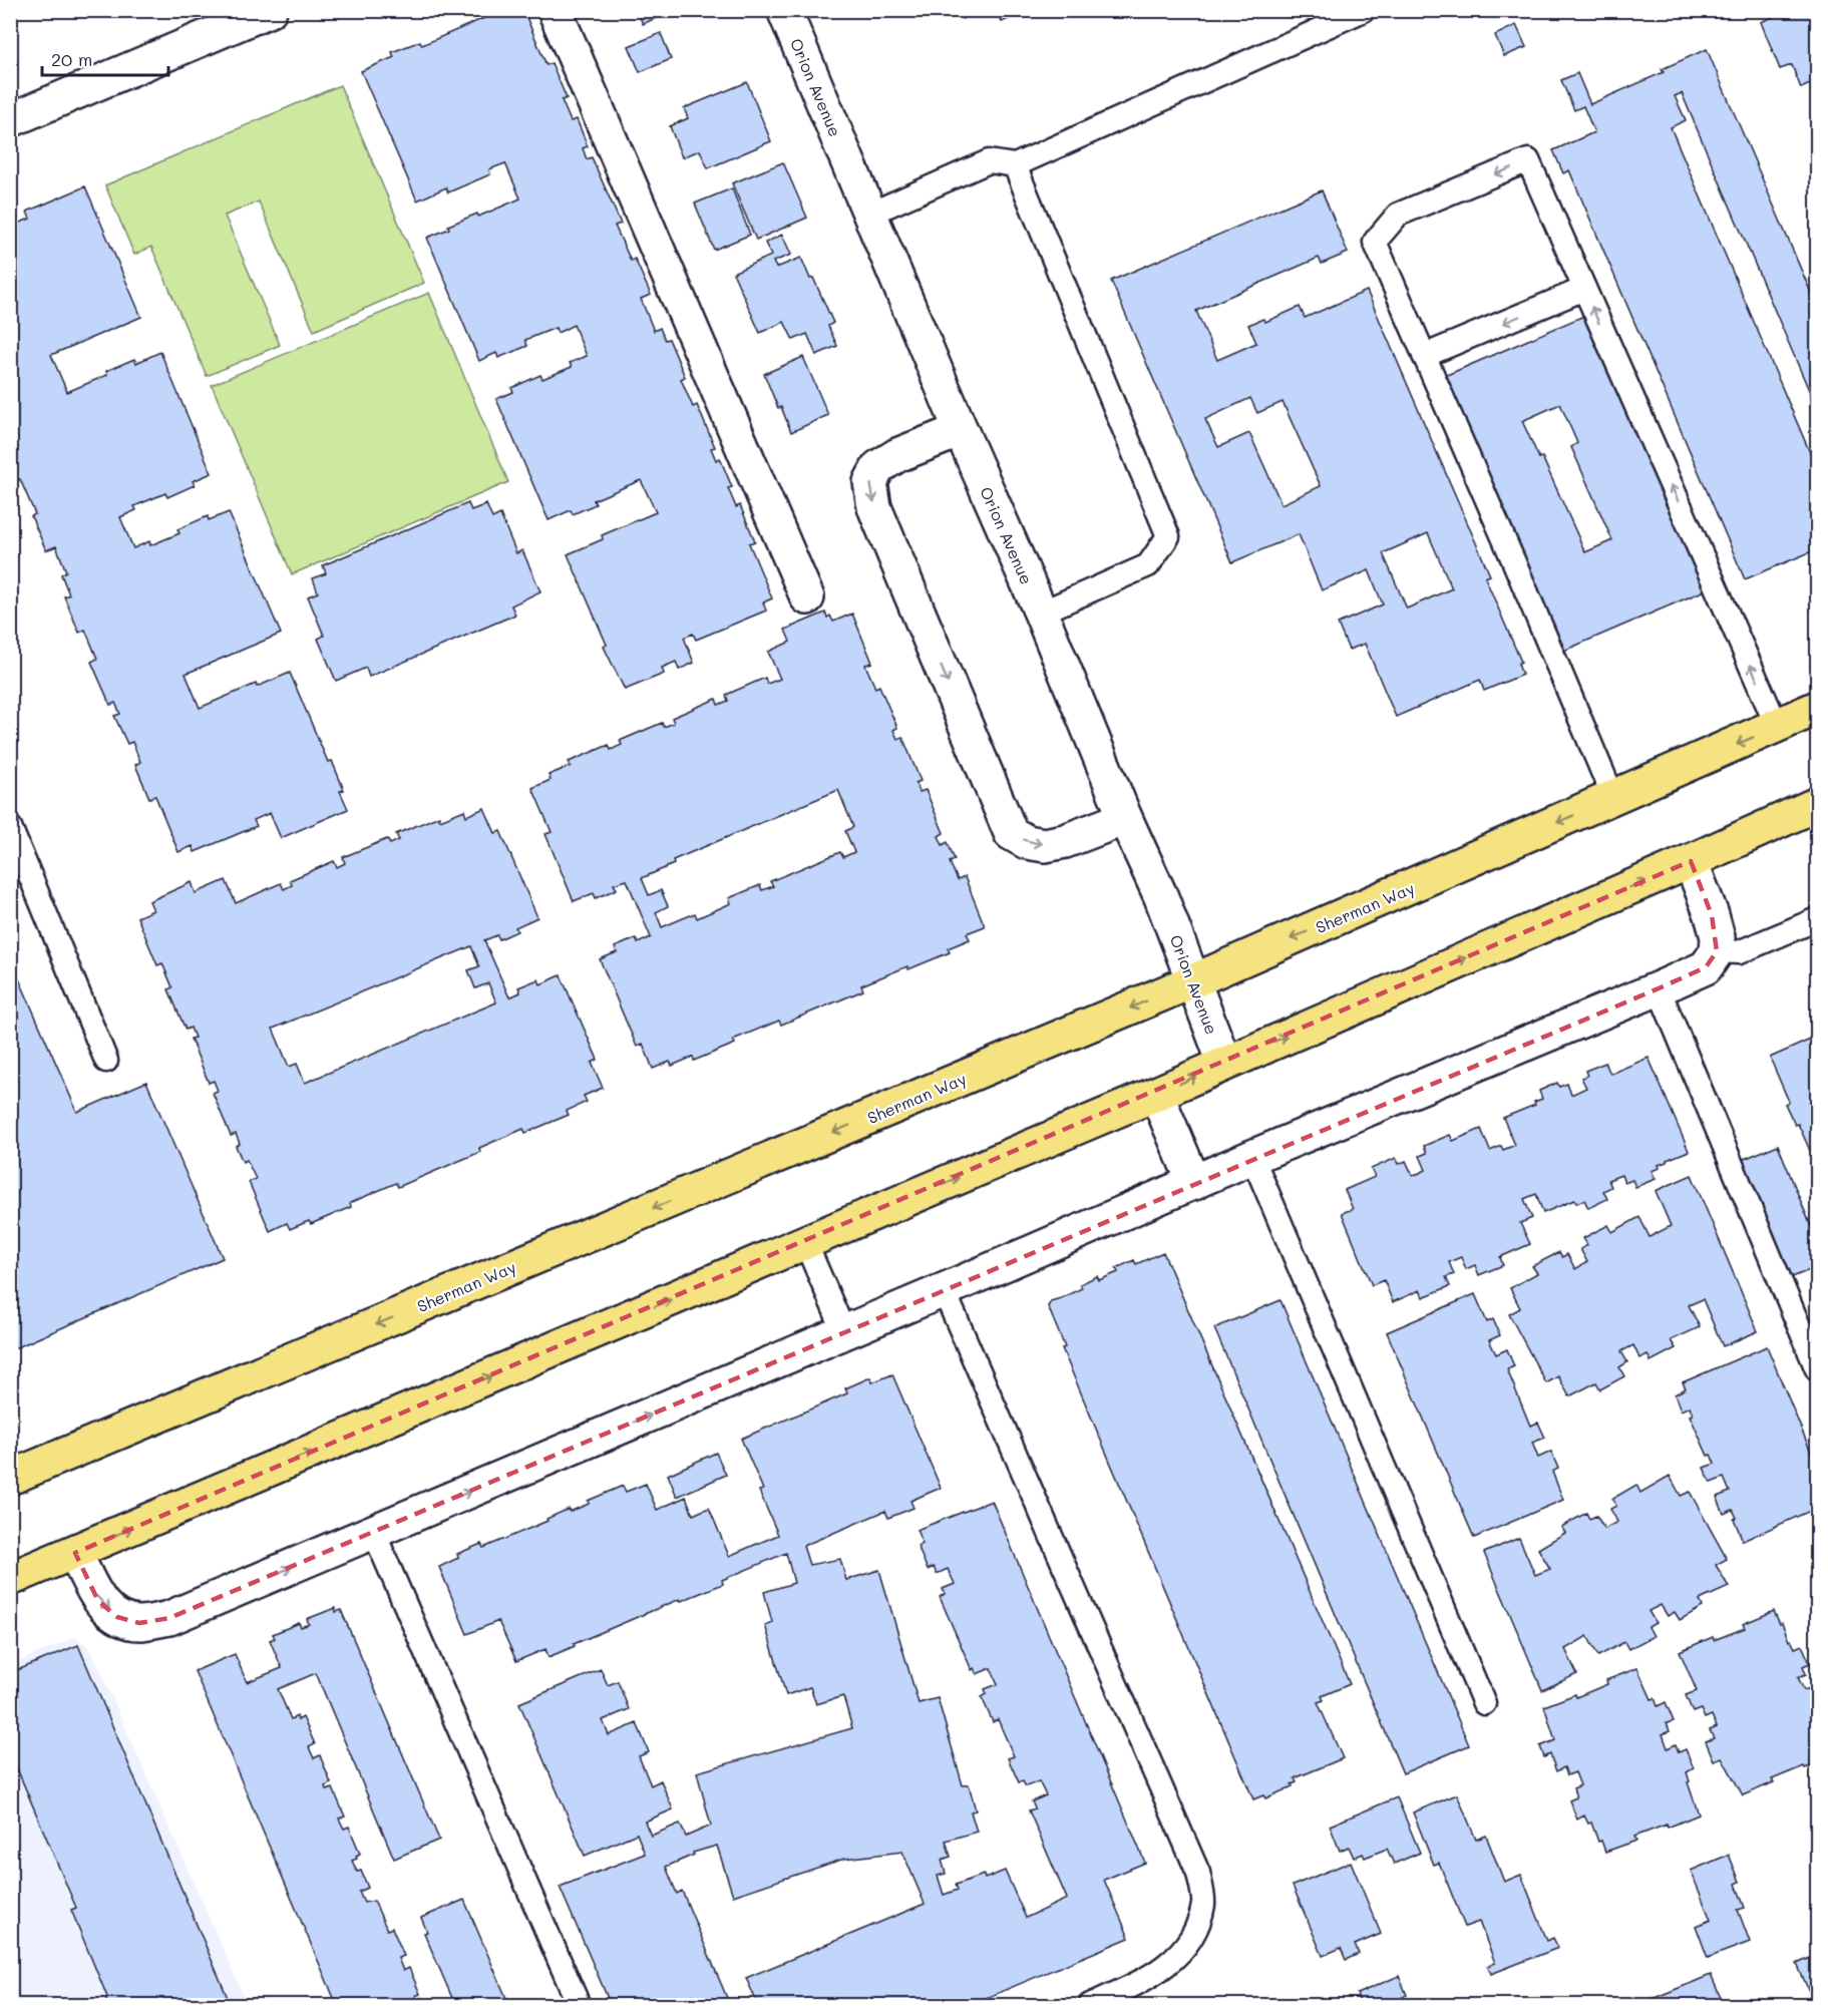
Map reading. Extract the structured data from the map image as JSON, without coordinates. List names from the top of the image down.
{
  "streets": {
    "main road": ["Sherman Way"],
    "street": ["Orion Avenue"]
  },
  "crossings": [
    ["Orion Avenue", "Sherman Way"]
  ],
  "scale_bar": "20 m"
}
